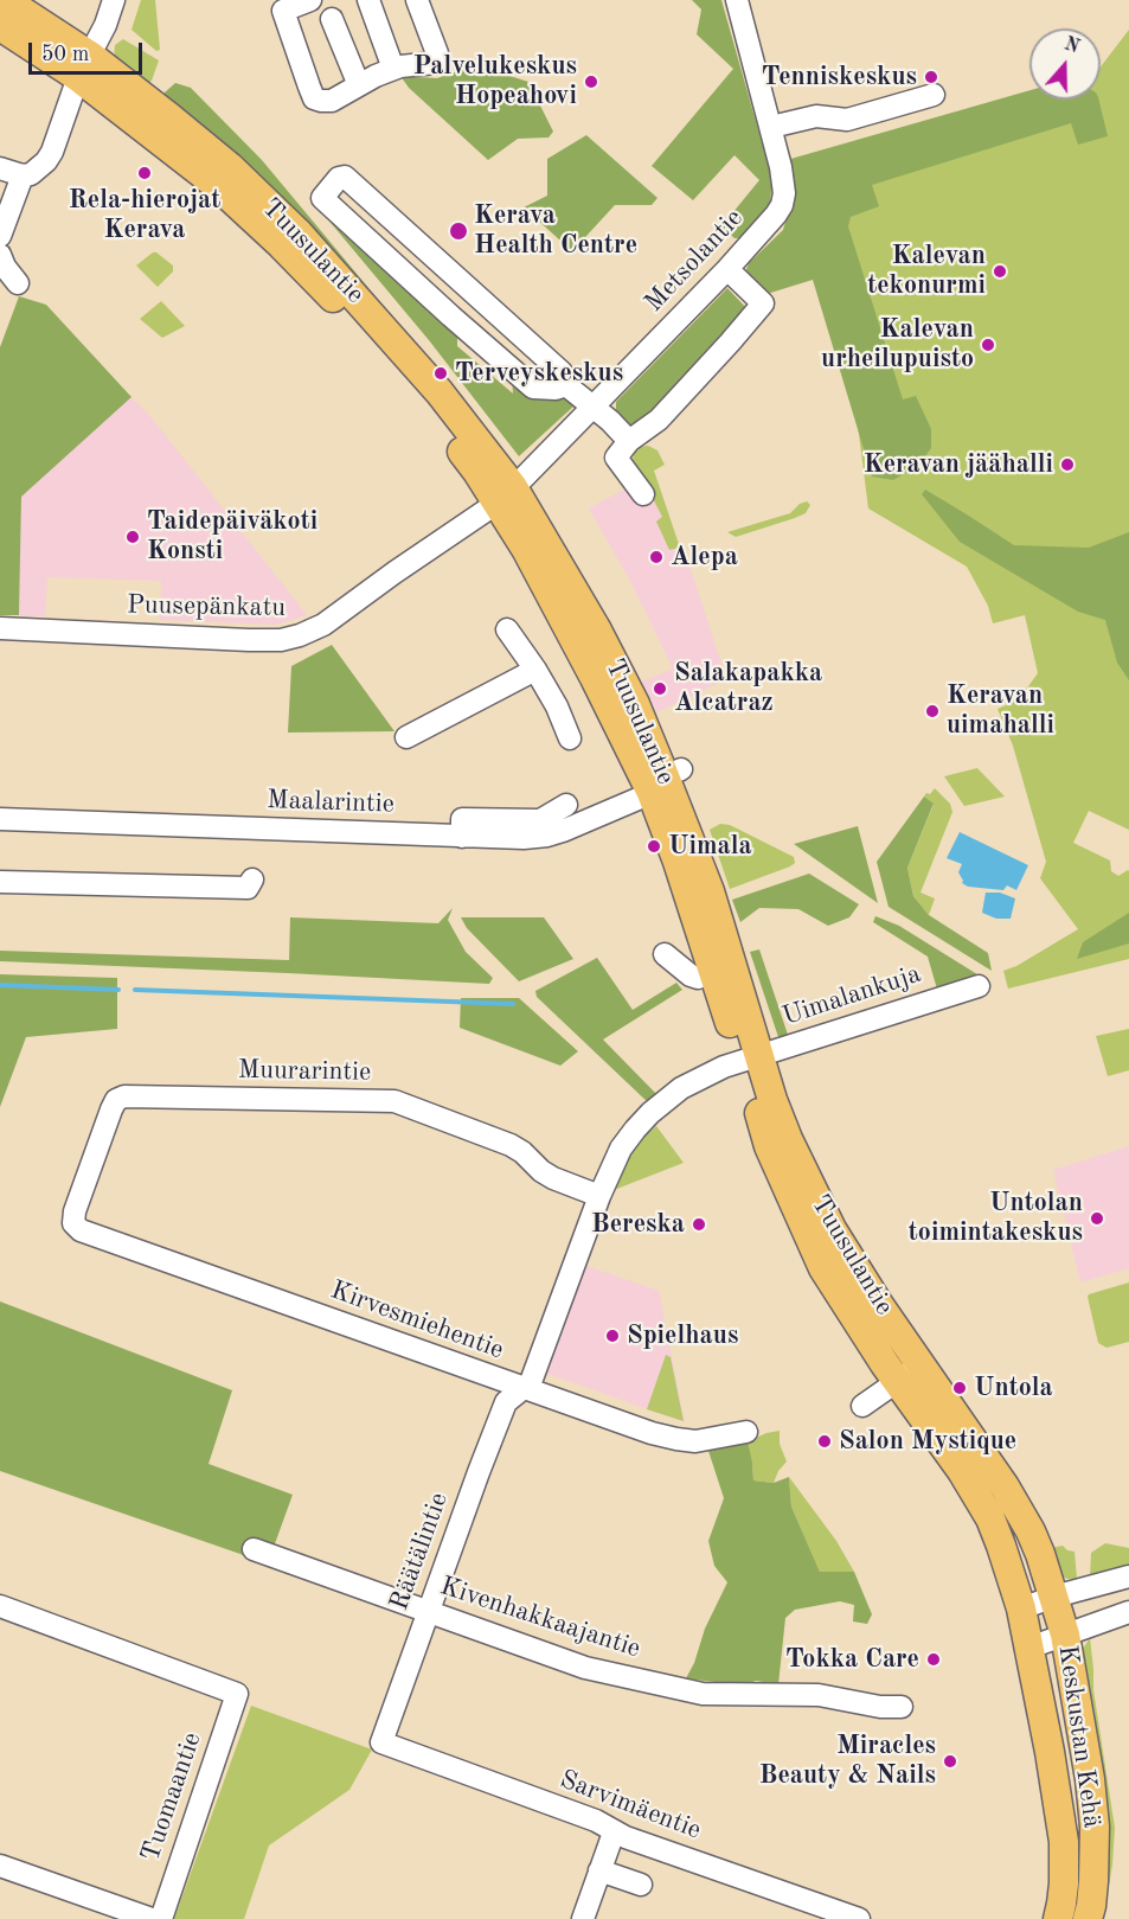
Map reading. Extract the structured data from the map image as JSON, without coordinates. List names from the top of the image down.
{
  "streets": {
    "main road": ["Tuusulantie", "Keskustan Kehä"],
    "street": [
      "Metsolantie",
      "Puusepänkatu",
      "Maalarintie",
      "Uimalankuja",
      "Muurarintie",
      "Kirvesmiehentie",
      "Räätälintie",
      "Kivenhakkaajantie",
      "Tuomaantie",
      "Sarvimäentie"
    ]
  },
  "crossings": [
    ["Tuusulantie", "Metsolantie"],
    ["Tuusulantie", "Puusepänkatu"],
    ["Tuusulantie", "Maalarintie"],
    ["Tuusulantie", "Uimalankuja"],
    ["Tuusulantie", "Keskustan Kehä"],
    ["Metsolantie", "Puusepänkatu"],
    ["Uimalankuja", "Muurarintie"],
    ["Uimalankuja", "Räätälintie"],
    ["Muurarintie", "Kirvesmiehentie"],
    ["Muurarintie", "Räätälintie"],
    ["Kirvesmiehentie", "Räätälintie"],
    ["Räätälintie", "Kivenhakkaajantie"],
    ["Räätälintie", "Sarvimäentie"]
  ],
  "places": [
    "Tenniskeskus",
    "Palvelukeskus Hopeahovi",
    "Rela-hierojat Kerava",
    "Kerava Health Centre",
    "Kalevan tekonurmi",
    "Kalevan urheilupuisto",
    "Terveyskeskus",
    "Keravan jäähalli",
    "Taidepäiväkoti Konsti",
    "Alepa",
    "Salakapakka Alcatraz",
    "Keravan uimahalli",
    "Uimala",
    "Untolan toimintakeskus",
    "Bereska",
    "Spielhaus",
    "Untola",
    "Salon Mystique",
    "Tokka Care",
    "Miracles Beauty & Nails"
  ],
  "scale_bar": "50 m",
  "north": "top"
}
